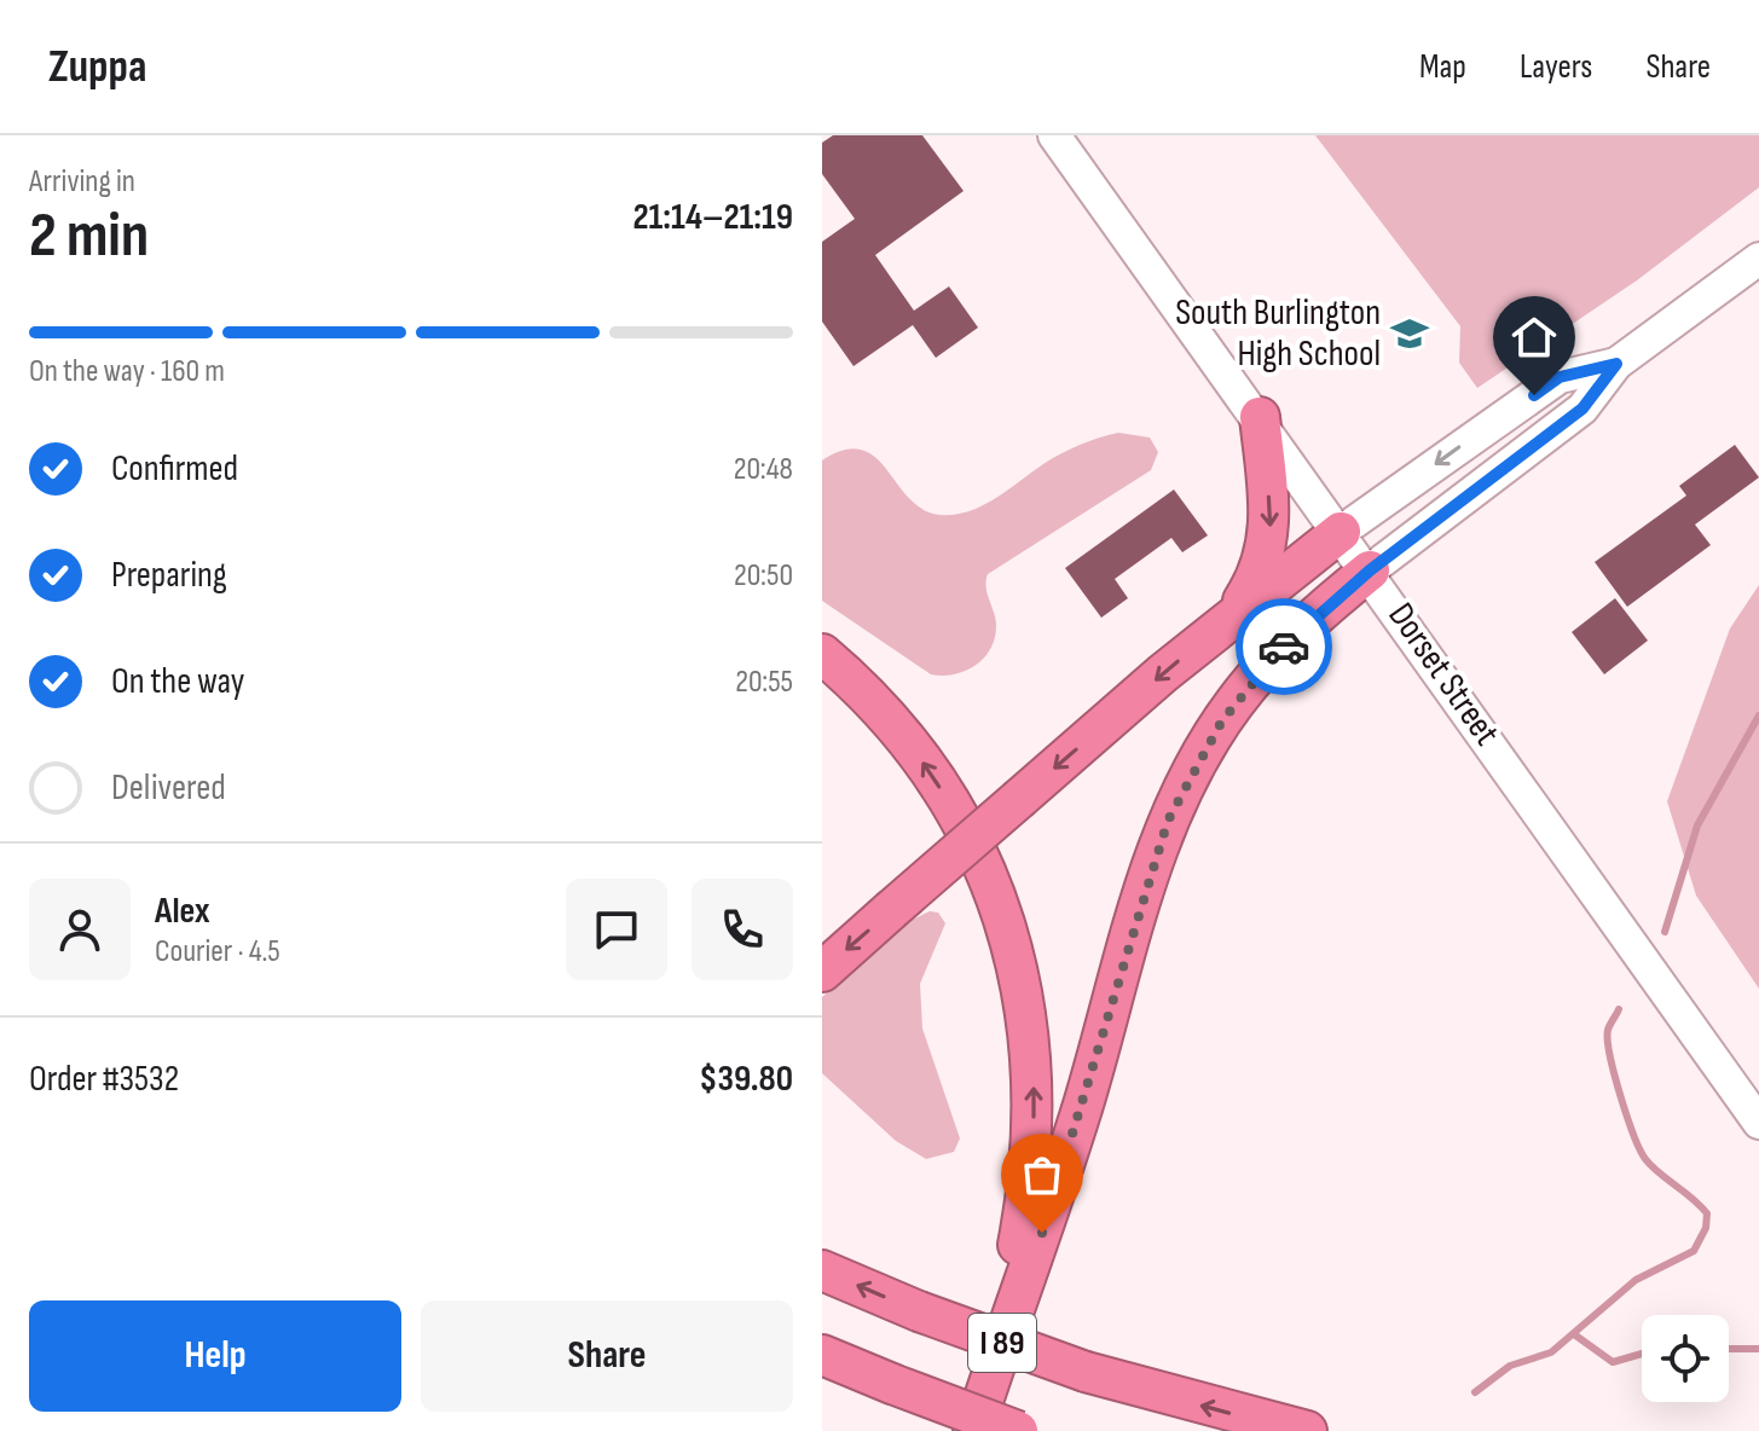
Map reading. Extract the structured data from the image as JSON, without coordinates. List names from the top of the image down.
{
  "streets": {
    "highway": ["I 89"],
    "main road": ["Dorset Street"]
  },
  "places": {
    "school or university": ["South Burlington High School"]
  },
  "page": {
    "header": "Zuppa",
    "nav": ["Map", "Layers", "Share"],
    "heading": ["2 min", "Arriving in", "21:14–21:19"],
    "panel": [
      "Alex",
      "Courier · 4.5",
      "Order #3532",
      "$39.80"
    ],
    "bar": "On the way · 160 m",
    "list": [
      ["Confirmed", "20:48"],
      ["Preparing", "20:50"],
      ["On the way", "20:55"],
      "Delivered"
    ],
    "buttons": ["Help", "Share"]
  }
}
